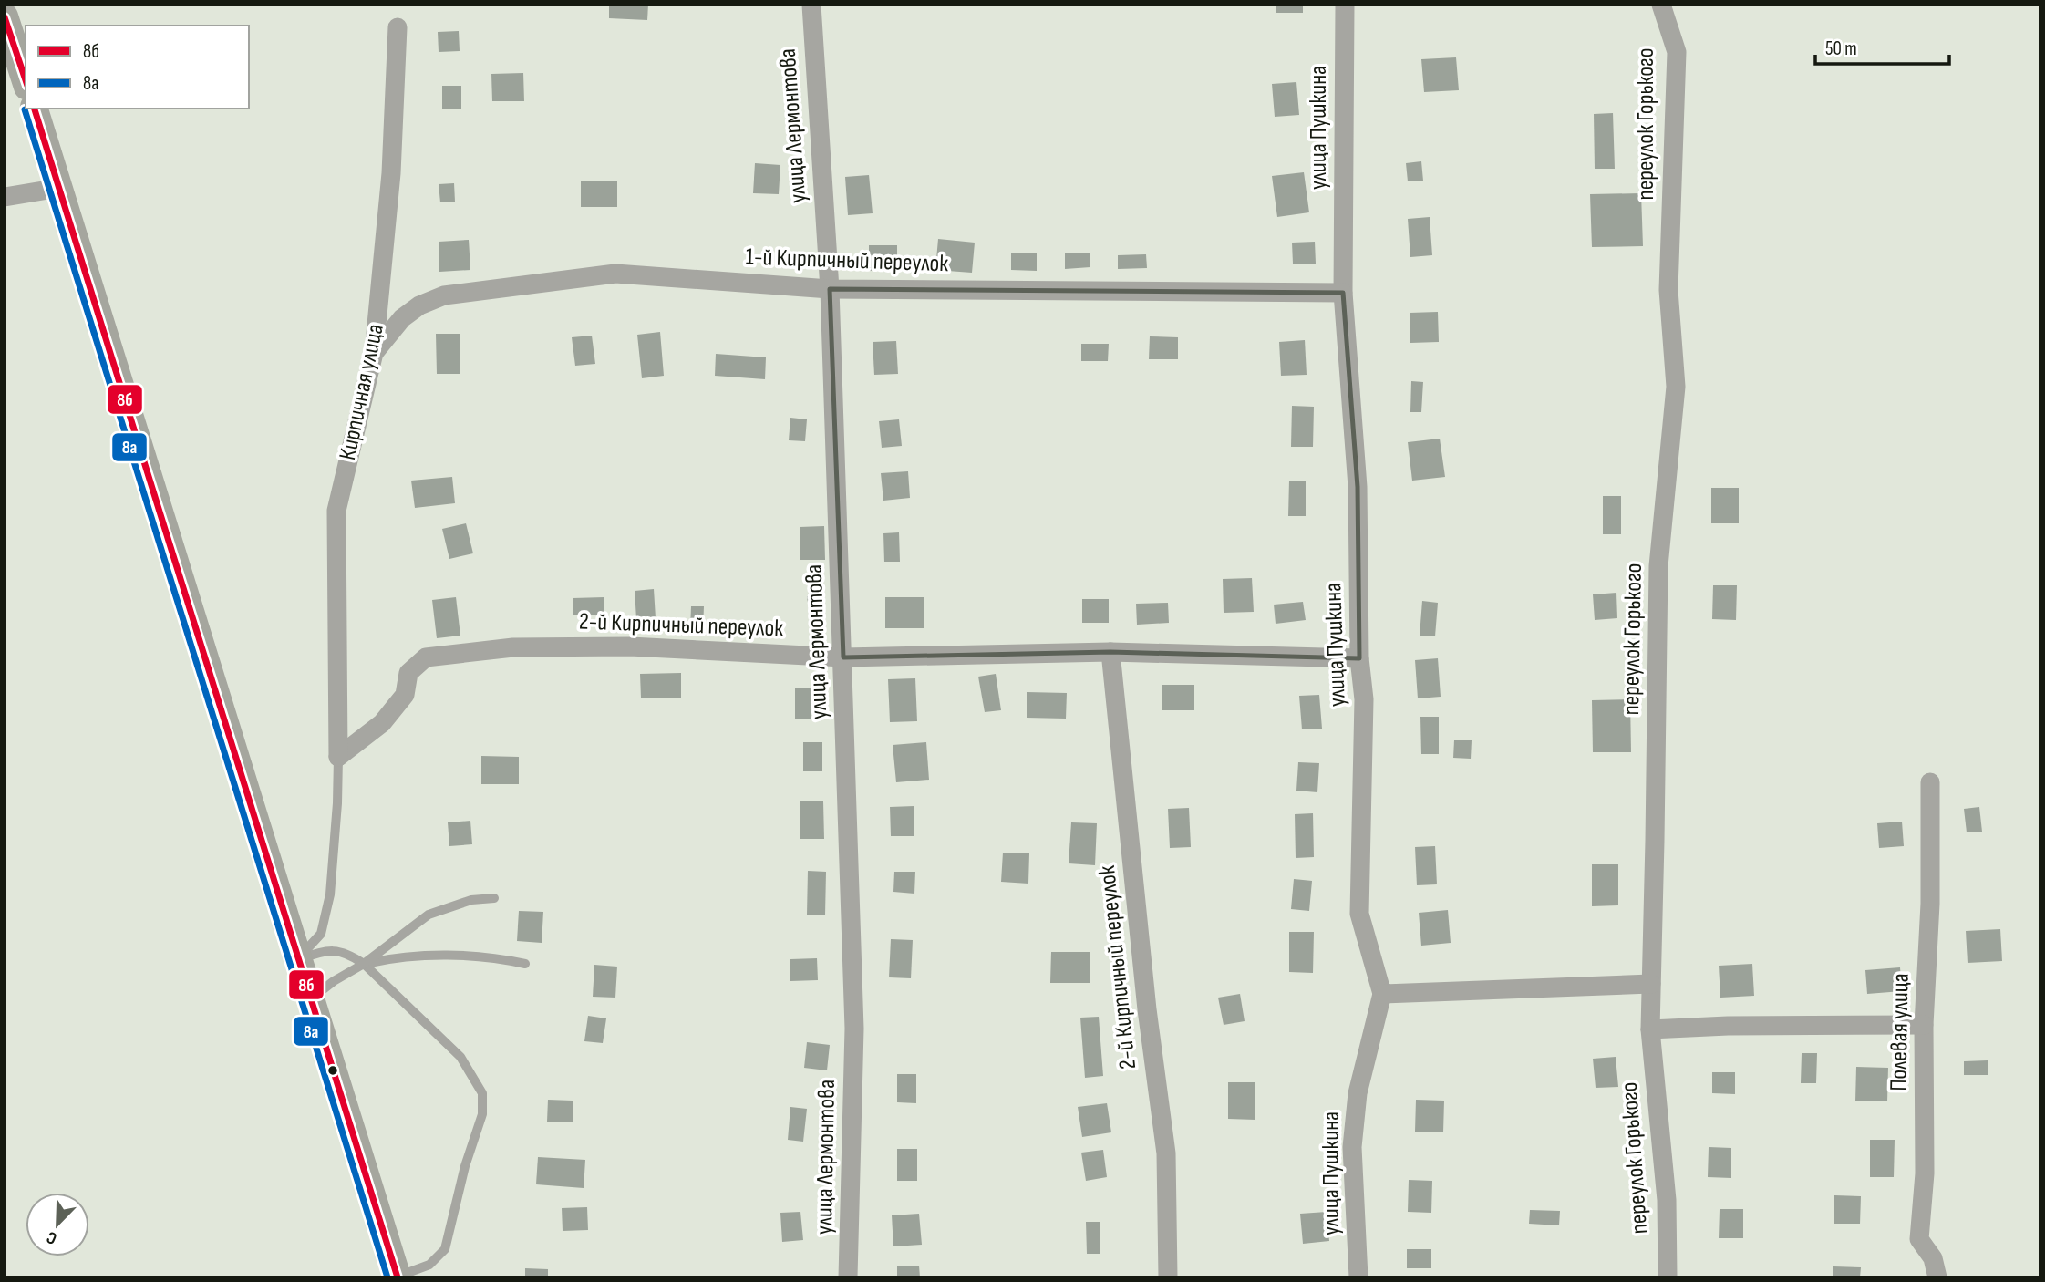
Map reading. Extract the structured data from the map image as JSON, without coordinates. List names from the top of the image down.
{
  "streets": {
    "street": [
      "переулок Горького",
      "улица Лермонтова",
      "улица Пушкина",
      "1-й Кирпичный переулок",
      "Кирпичная улица",
      "2-й Кирпичный переулок",
      "Полевая улица"
    ]
  },
  "crossings": [
    ["улица Лермонтова", "1-й Кирпичный переулок"],
    ["улица Лермонтова", "2-й Кирпичный переулок"],
    ["улица Пушкина", "1-й Кирпичный переулок"],
    ["улица Пушкина", "2-й Кирпичный переулок"],
    ["1-й Кирпичный переулок", "Кирпичная улица"],
    ["Кирпичная улица", "2-й Кирпичный переулок"]
  ],
  "lines": ["transit line 8б", "transit line 8а"],
  "legend": ["8б", "8а"],
  "scale_bar": "50 m",
  "north": "bottom left"
}
